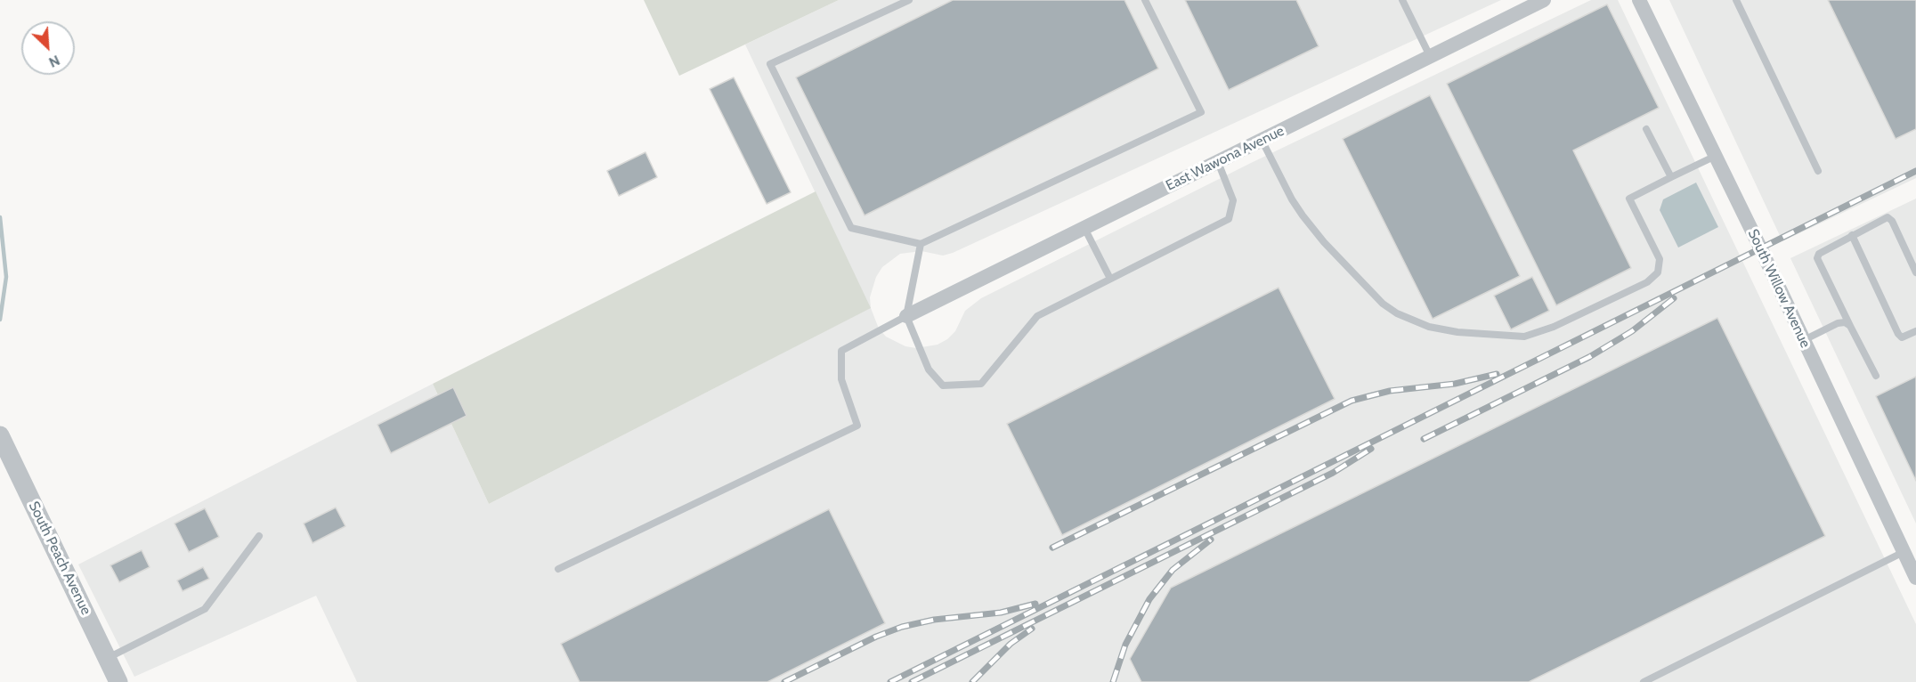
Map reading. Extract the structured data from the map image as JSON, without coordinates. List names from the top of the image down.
{
  "streets": {
    "street": ["East Wawona Avenue", "South Willow Avenue", "South Peach Avenue"]
  },
  "north": "bottom right"
}
